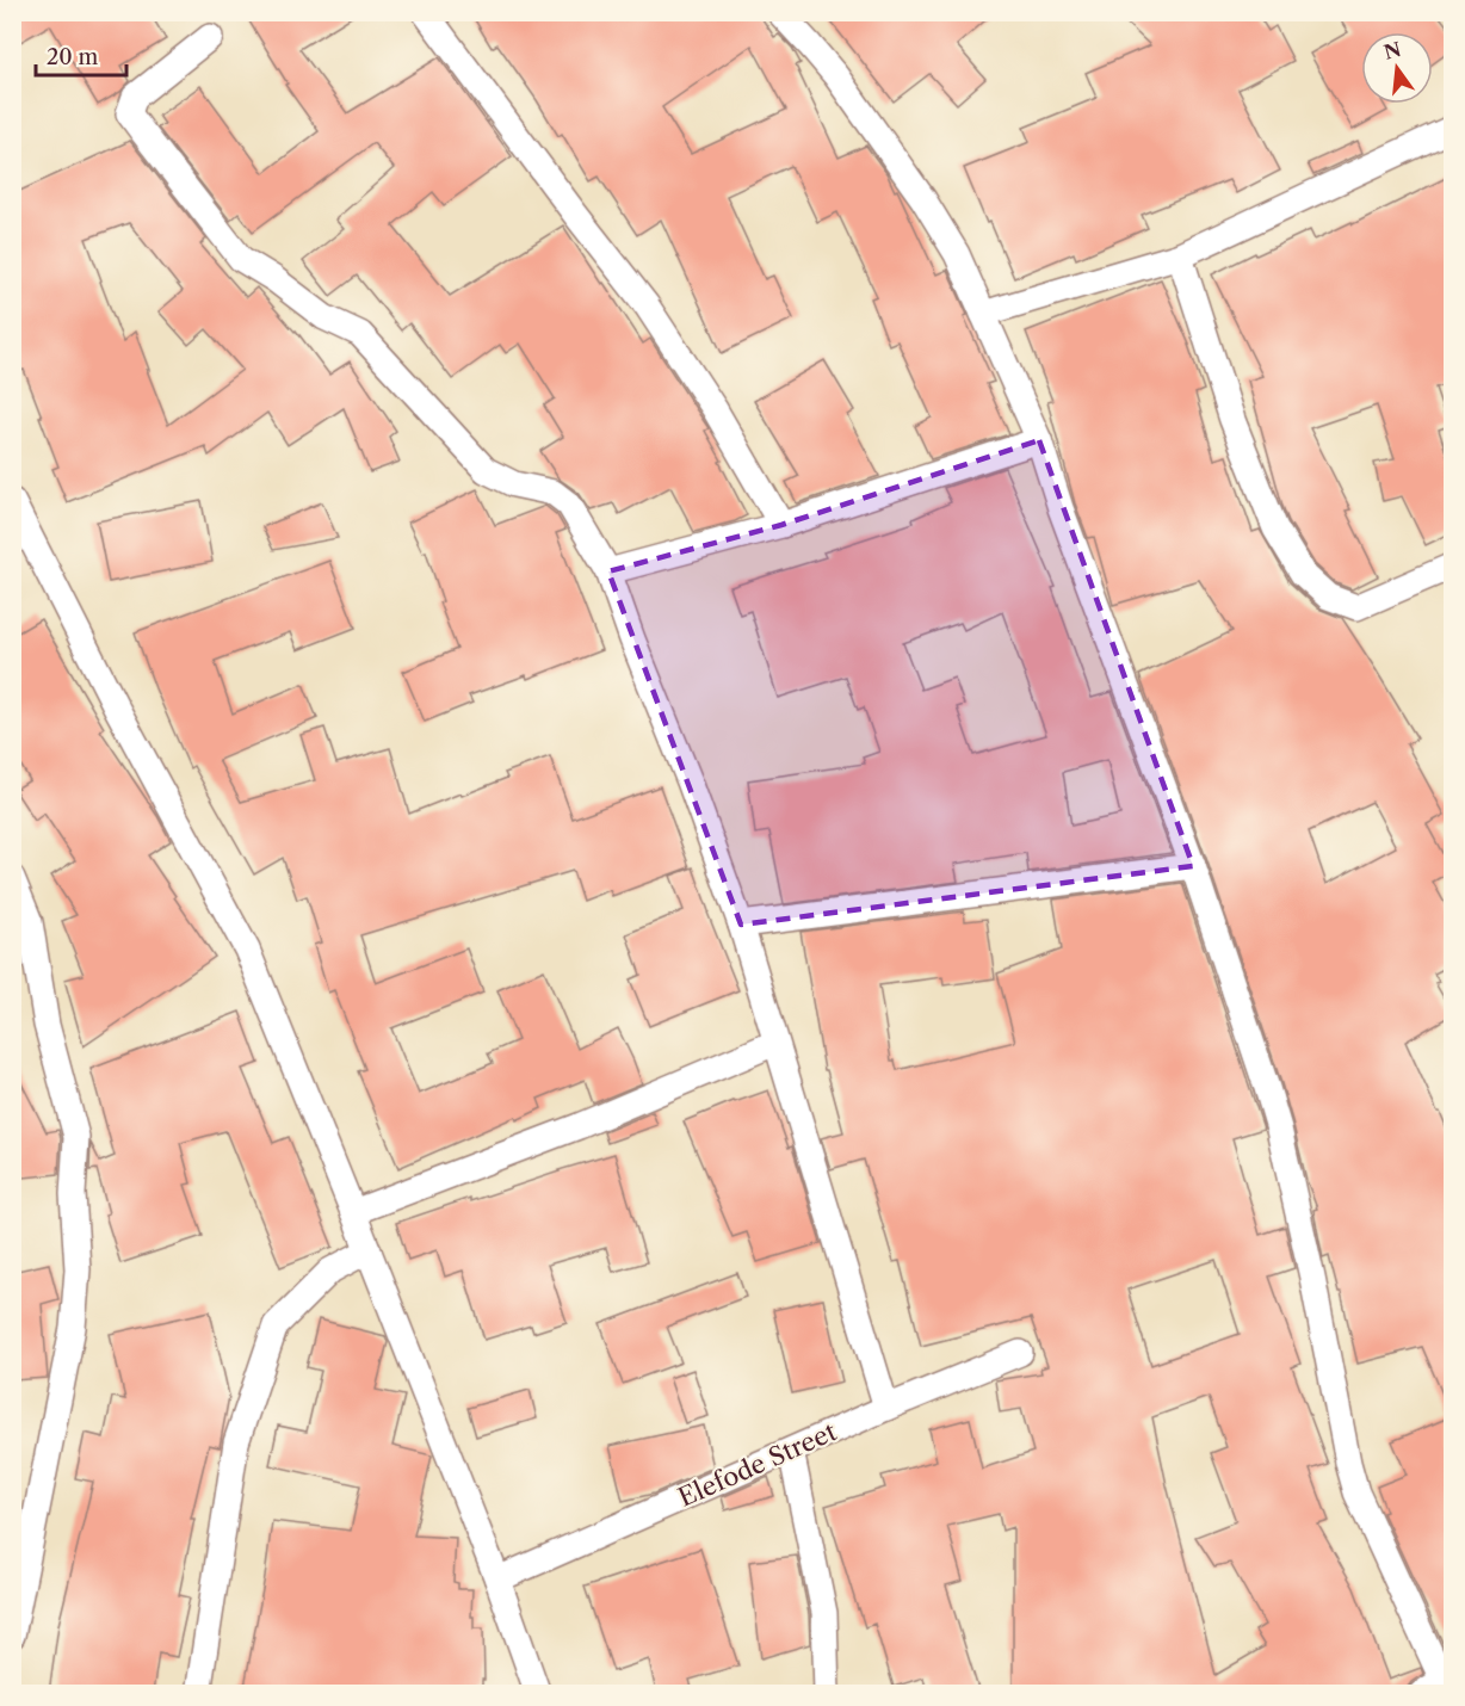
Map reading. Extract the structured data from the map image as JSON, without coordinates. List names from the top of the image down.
{
  "streets": {
    "street": ["Elefode Street"]
  },
  "scale_bar": "20 m",
  "north": "top"
}
